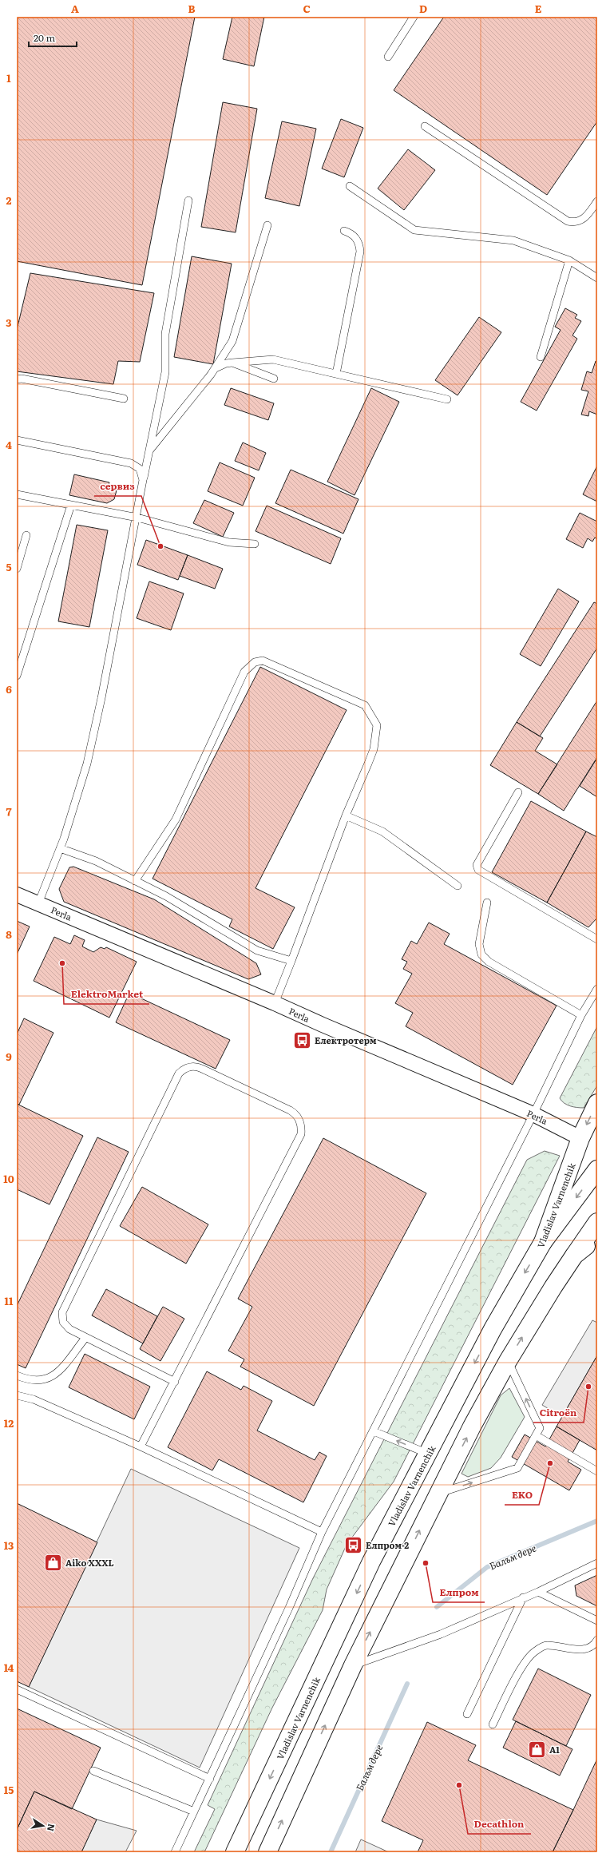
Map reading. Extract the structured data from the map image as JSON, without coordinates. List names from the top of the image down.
{
  "streets": {
    "main road": ["Vladislav Varnenchik"],
    "street": ["Perla"]
  },
  "crossings": [
    ["Perla", "Vladislav Varnenchik"]
  ],
  "water": ["Балъм дере"],
  "places": {
    "other": [
      "сервиз",
      "ElektroMarket",
      "Citroën",
      "EKO",
      "Елпром",
      "Decathlon"
    ],
    "bus stop": ["Електротерм", "Елпром-2"],
    "shop": ["Aiko XXXL", "A1"]
  },
  "scale_bar": "20 m",
  "north": "right",
  "grid": {
    "columns": [
      "A",
      "B",
      "C",
      "D",
      "E"
    ],
    "rows": [
      "1",
      "2",
      "3",
      "4",
      "5",
      "6",
      "7",
      "8",
      "9",
      "10",
      "11",
      "12",
      "13",
      "14",
      "15"
    ]
  }
}
